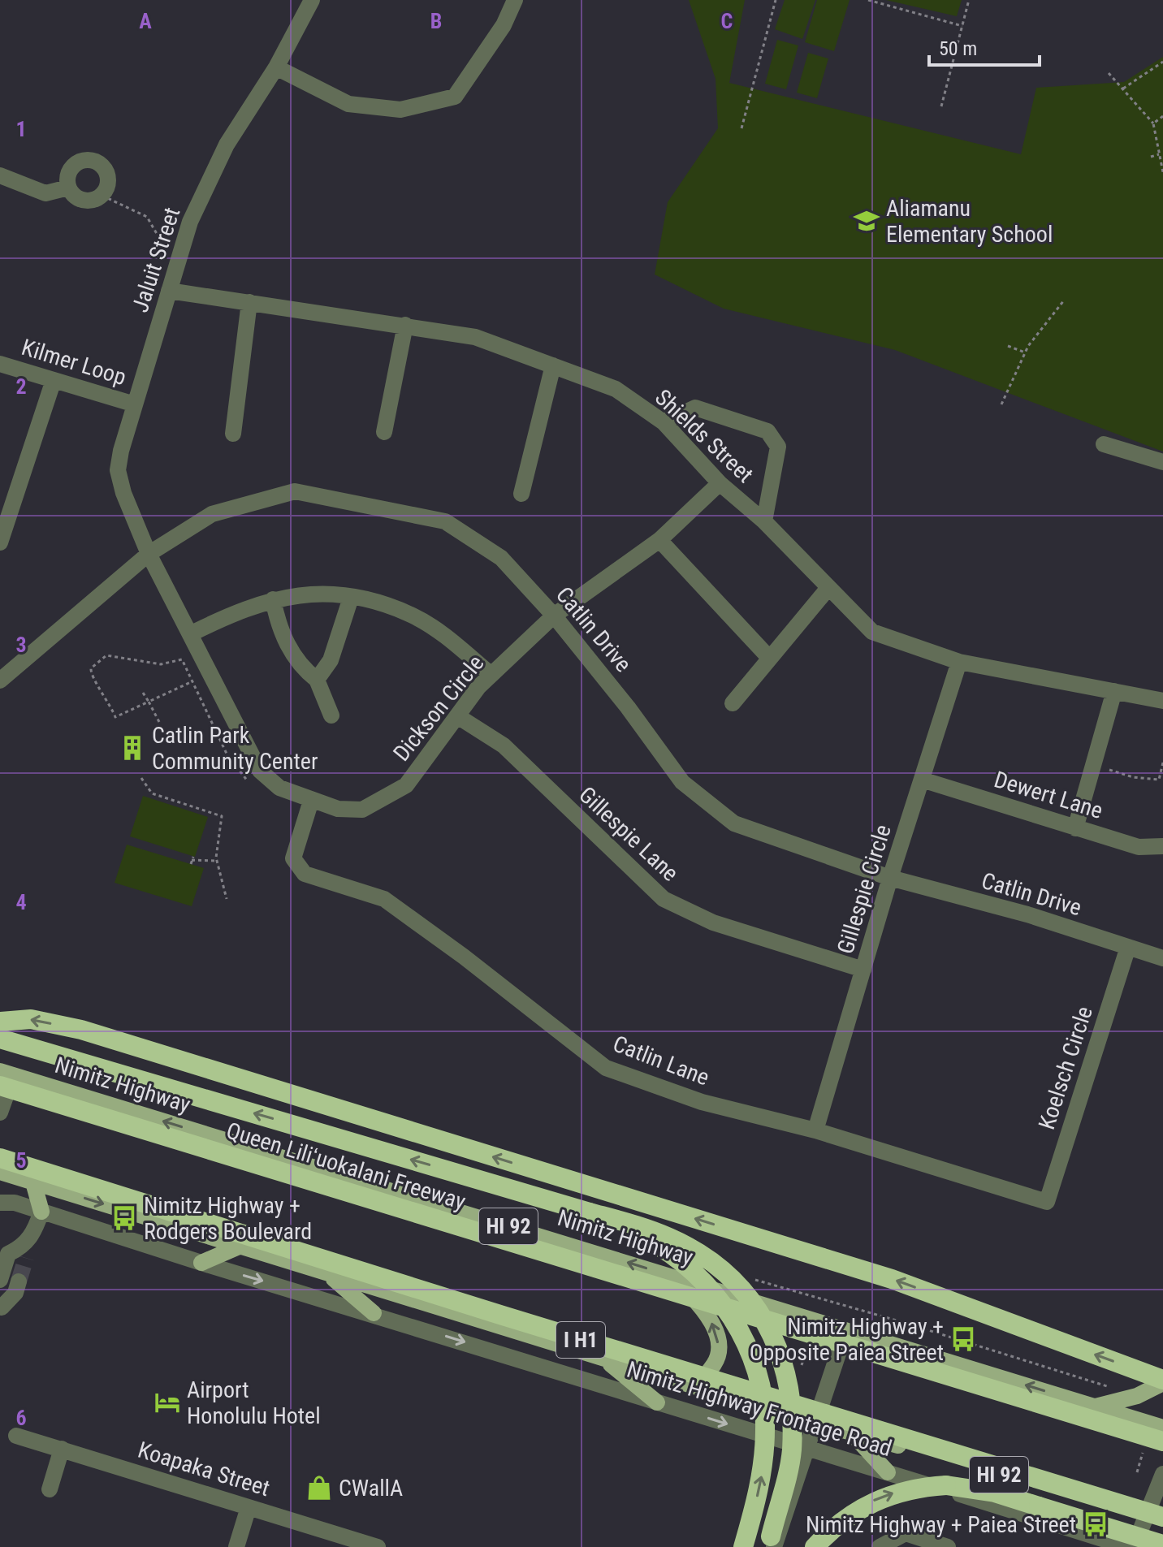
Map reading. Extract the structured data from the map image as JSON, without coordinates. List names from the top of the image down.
{
  "streets": {
    "highway": ["Queen Liliʻuokalani Freeway", "I H1"],
    "main road": ["Nimitz Highway", "HI 92"],
    "street": [
      "Jaluit Street",
      "Kilmer Loop",
      "Shields Street",
      "Catlin Drive",
      "Dickson Circle",
      "Dewert Lane",
      "Gillespie Lane",
      "Gillespie Circle",
      "Catlin Lane",
      "Koelsch Circle",
      "Nimitz Highway Frontage Road",
      "Koapaka Street"
    ]
  },
  "crossings": [
    ["Jaluit Street", "Kilmer Loop"],
    ["Jaluit Street", "Shields Street"],
    ["Jaluit Street", "Catlin Drive"],
    ["Jaluit Street", "Dickson Circle"],
    ["Shields Street", "Dickson Circle"],
    ["Shields Street", "Gillespie Circle"],
    ["Catlin Drive", "Dickson Circle"],
    ["Catlin Drive", "Gillespie Circle"],
    ["Catlin Drive", "Koelsch Circle"],
    ["Dickson Circle", "Gillespie Lane"],
    ["Dickson Circle", "Catlin Lane"],
    ["Dewert Lane", "Gillespie Circle"],
    ["Gillespie Lane", "Gillespie Circle"],
    ["Gillespie Circle", "Catlin Lane"],
    ["Catlin Lane", "Koelsch Circle"],
    ["Nimitz Highway", "Queen Liliʻuokalani Freeway"],
    ["HI 92", "I H1"]
  ],
  "one_way": ["Nimitz Highway Frontage Road"],
  "places": {
    "school or university": ["Aliamanu Elementary School"],
    "building": ["Catlin Park Community Center"],
    "bus stop": ["Nimitz Highway + Rodgers Boulevard", "Nimitz Highway + Opposite Paiea Street", "Nimitz Highway + Paiea Street"],
    "hotel": ["Airport Honolulu Hotel"],
    "shop": ["CWallA"]
  },
  "scale_bar": "50 m",
  "grid": {
    "columns": ["A", "B", "C"],
    "rows": [
      "1",
      "2",
      "3",
      "4",
      "5",
      "6"
    ]
  }
}
